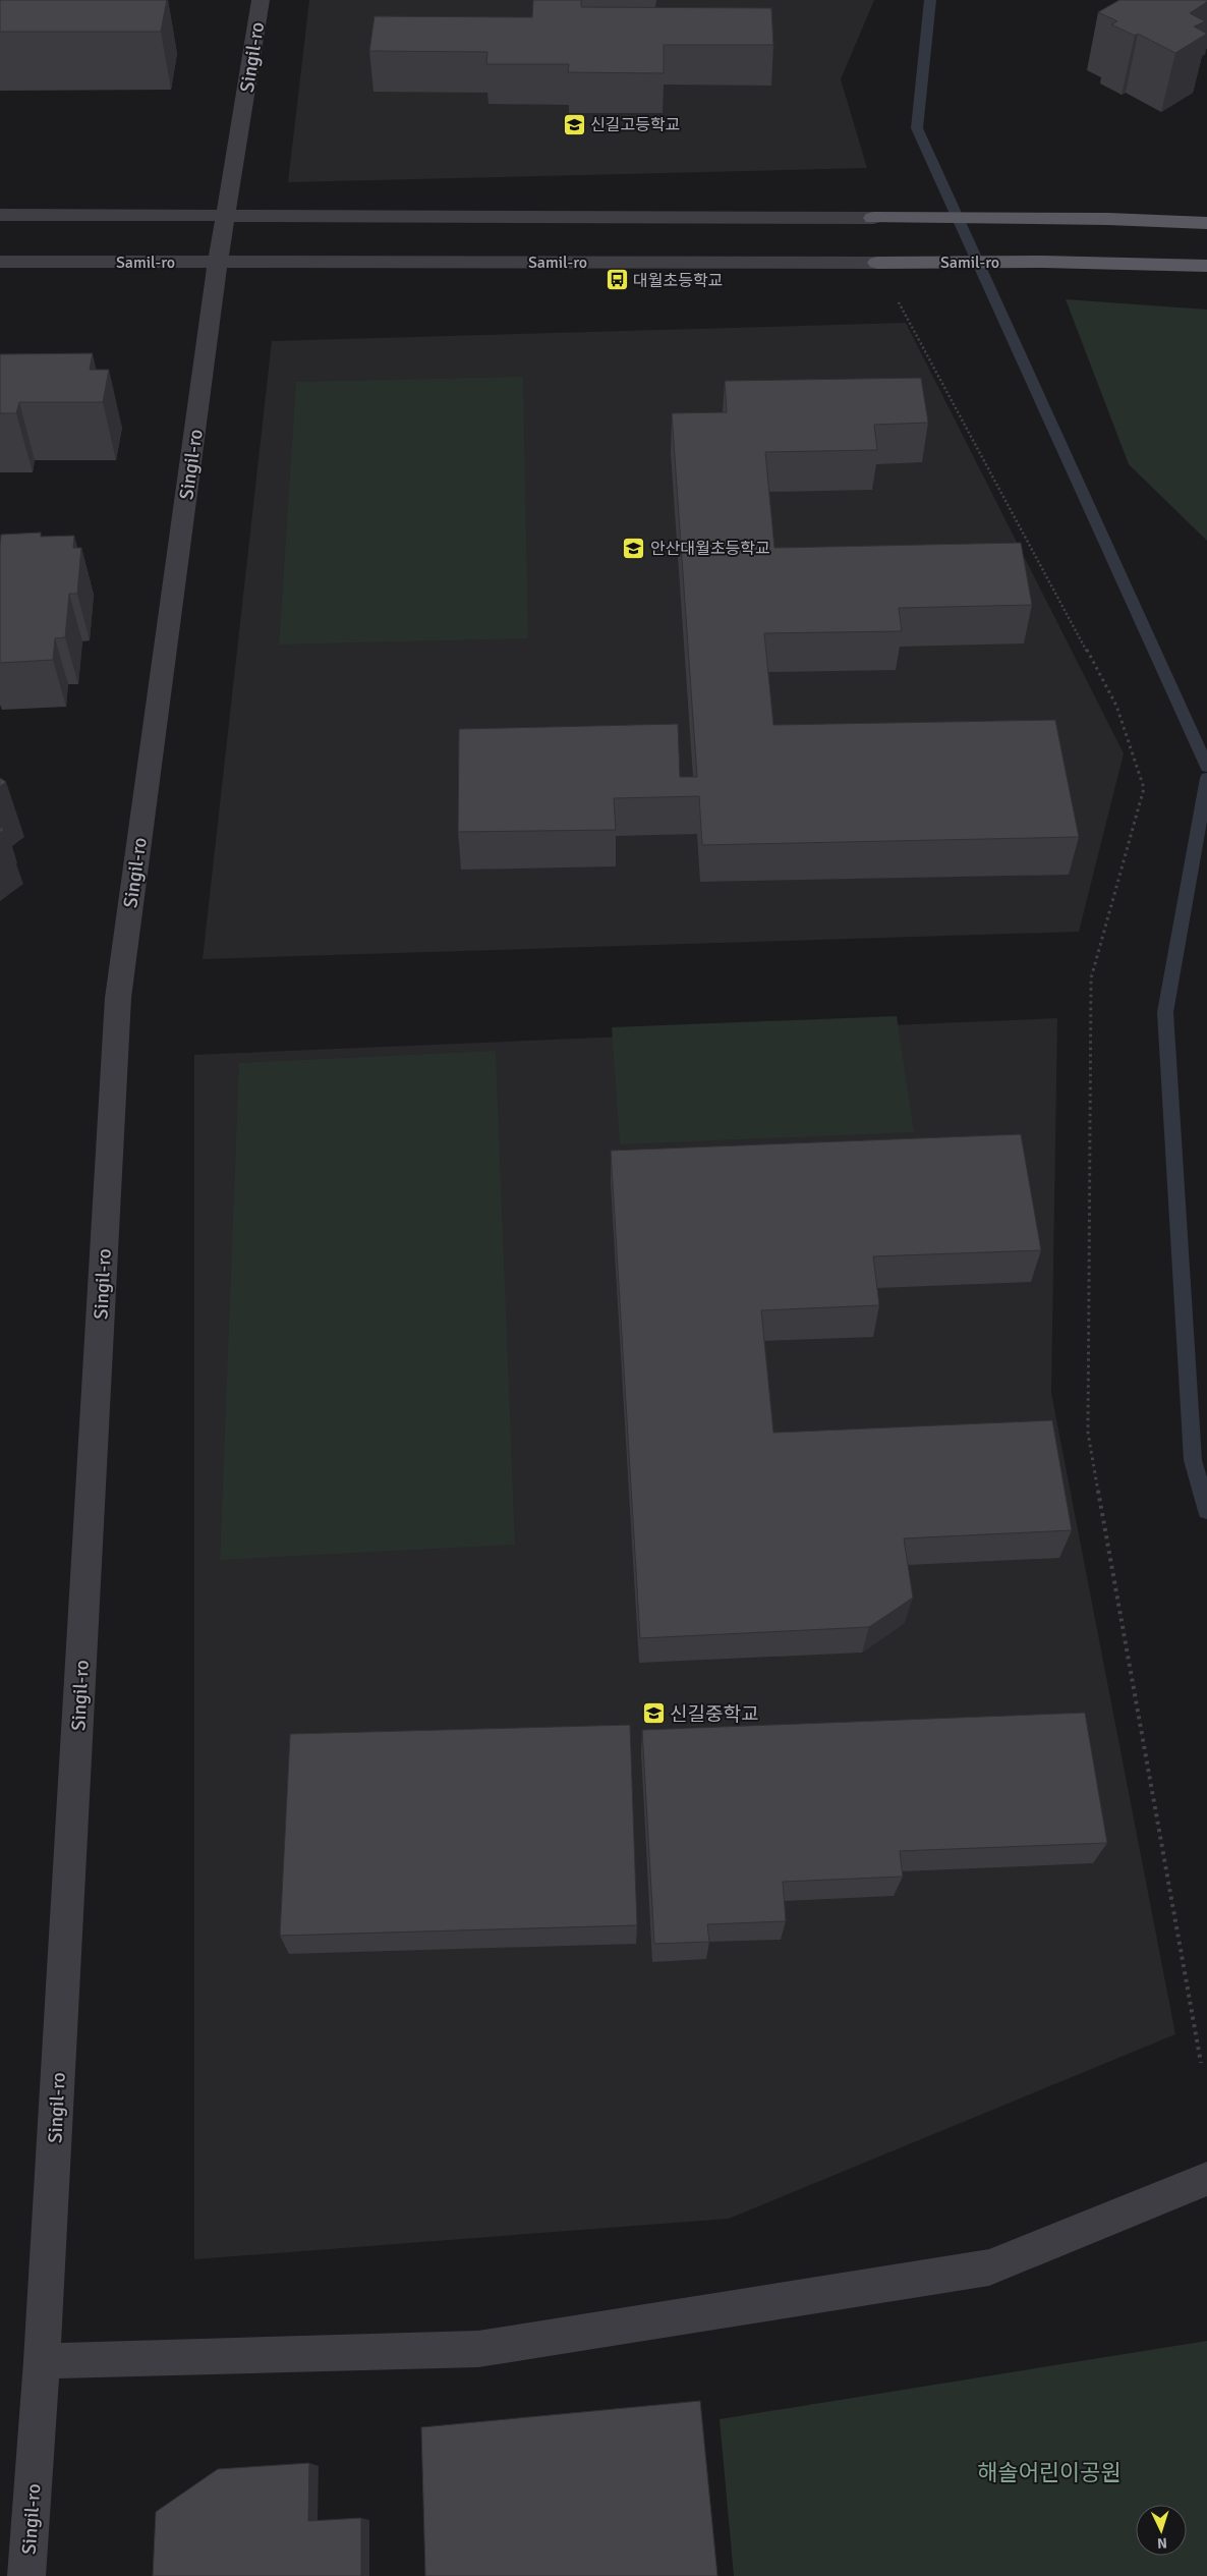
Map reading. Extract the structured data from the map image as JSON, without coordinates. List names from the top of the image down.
{
  "streets": {
    "main road": ["Samil-ro"],
    "street": ["Singil-ro"]
  },
  "crossings": [
    ["Singil-ro", "Samil-ro"]
  ],
  "parks": ["해솔어린이공원"],
  "places": {
    "school or university": ["신길고등학교", "안산대월초등학교", "신길중학교"],
    "bus stop": ["대월초등학교"]
  },
  "north": "bottom"
}
